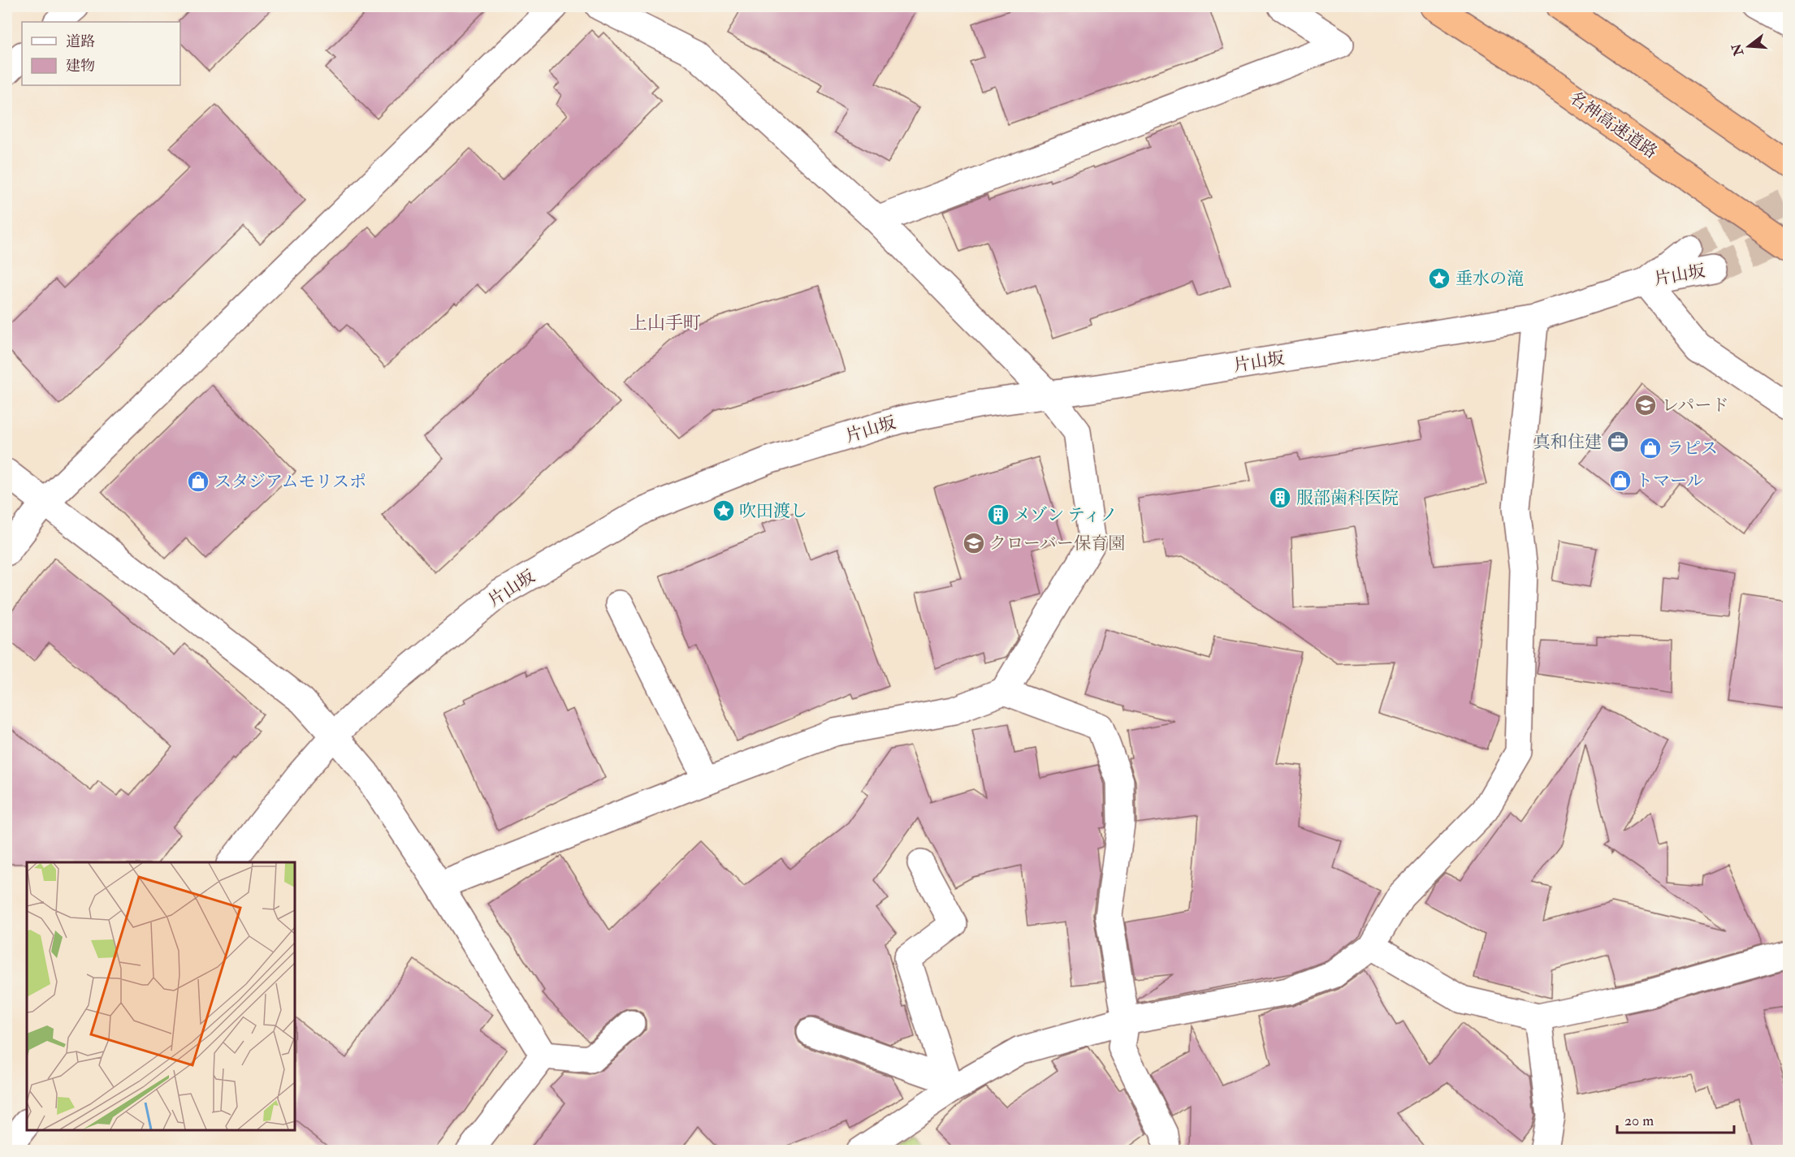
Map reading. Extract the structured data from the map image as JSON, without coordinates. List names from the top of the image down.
{
  "streets": {
    "highway": ["名神高速道路"],
    "street": ["片山坂"]
  },
  "districts": ["上山手町"],
  "places": {
    "place": ["垂水の滝", "吹田渡し"],
    "school or university": ["レパード", "クローバー保育園"],
    "office": ["真和住建"],
    "shop": ["ラピス", "トマール", "スタジアムモリスポ"],
    "building": ["服部歯科医院", "メゾン ティノ"]
  },
  "legend": ["道路", "建物"],
  "scale_bar": "20 m",
  "north": "left"
}
